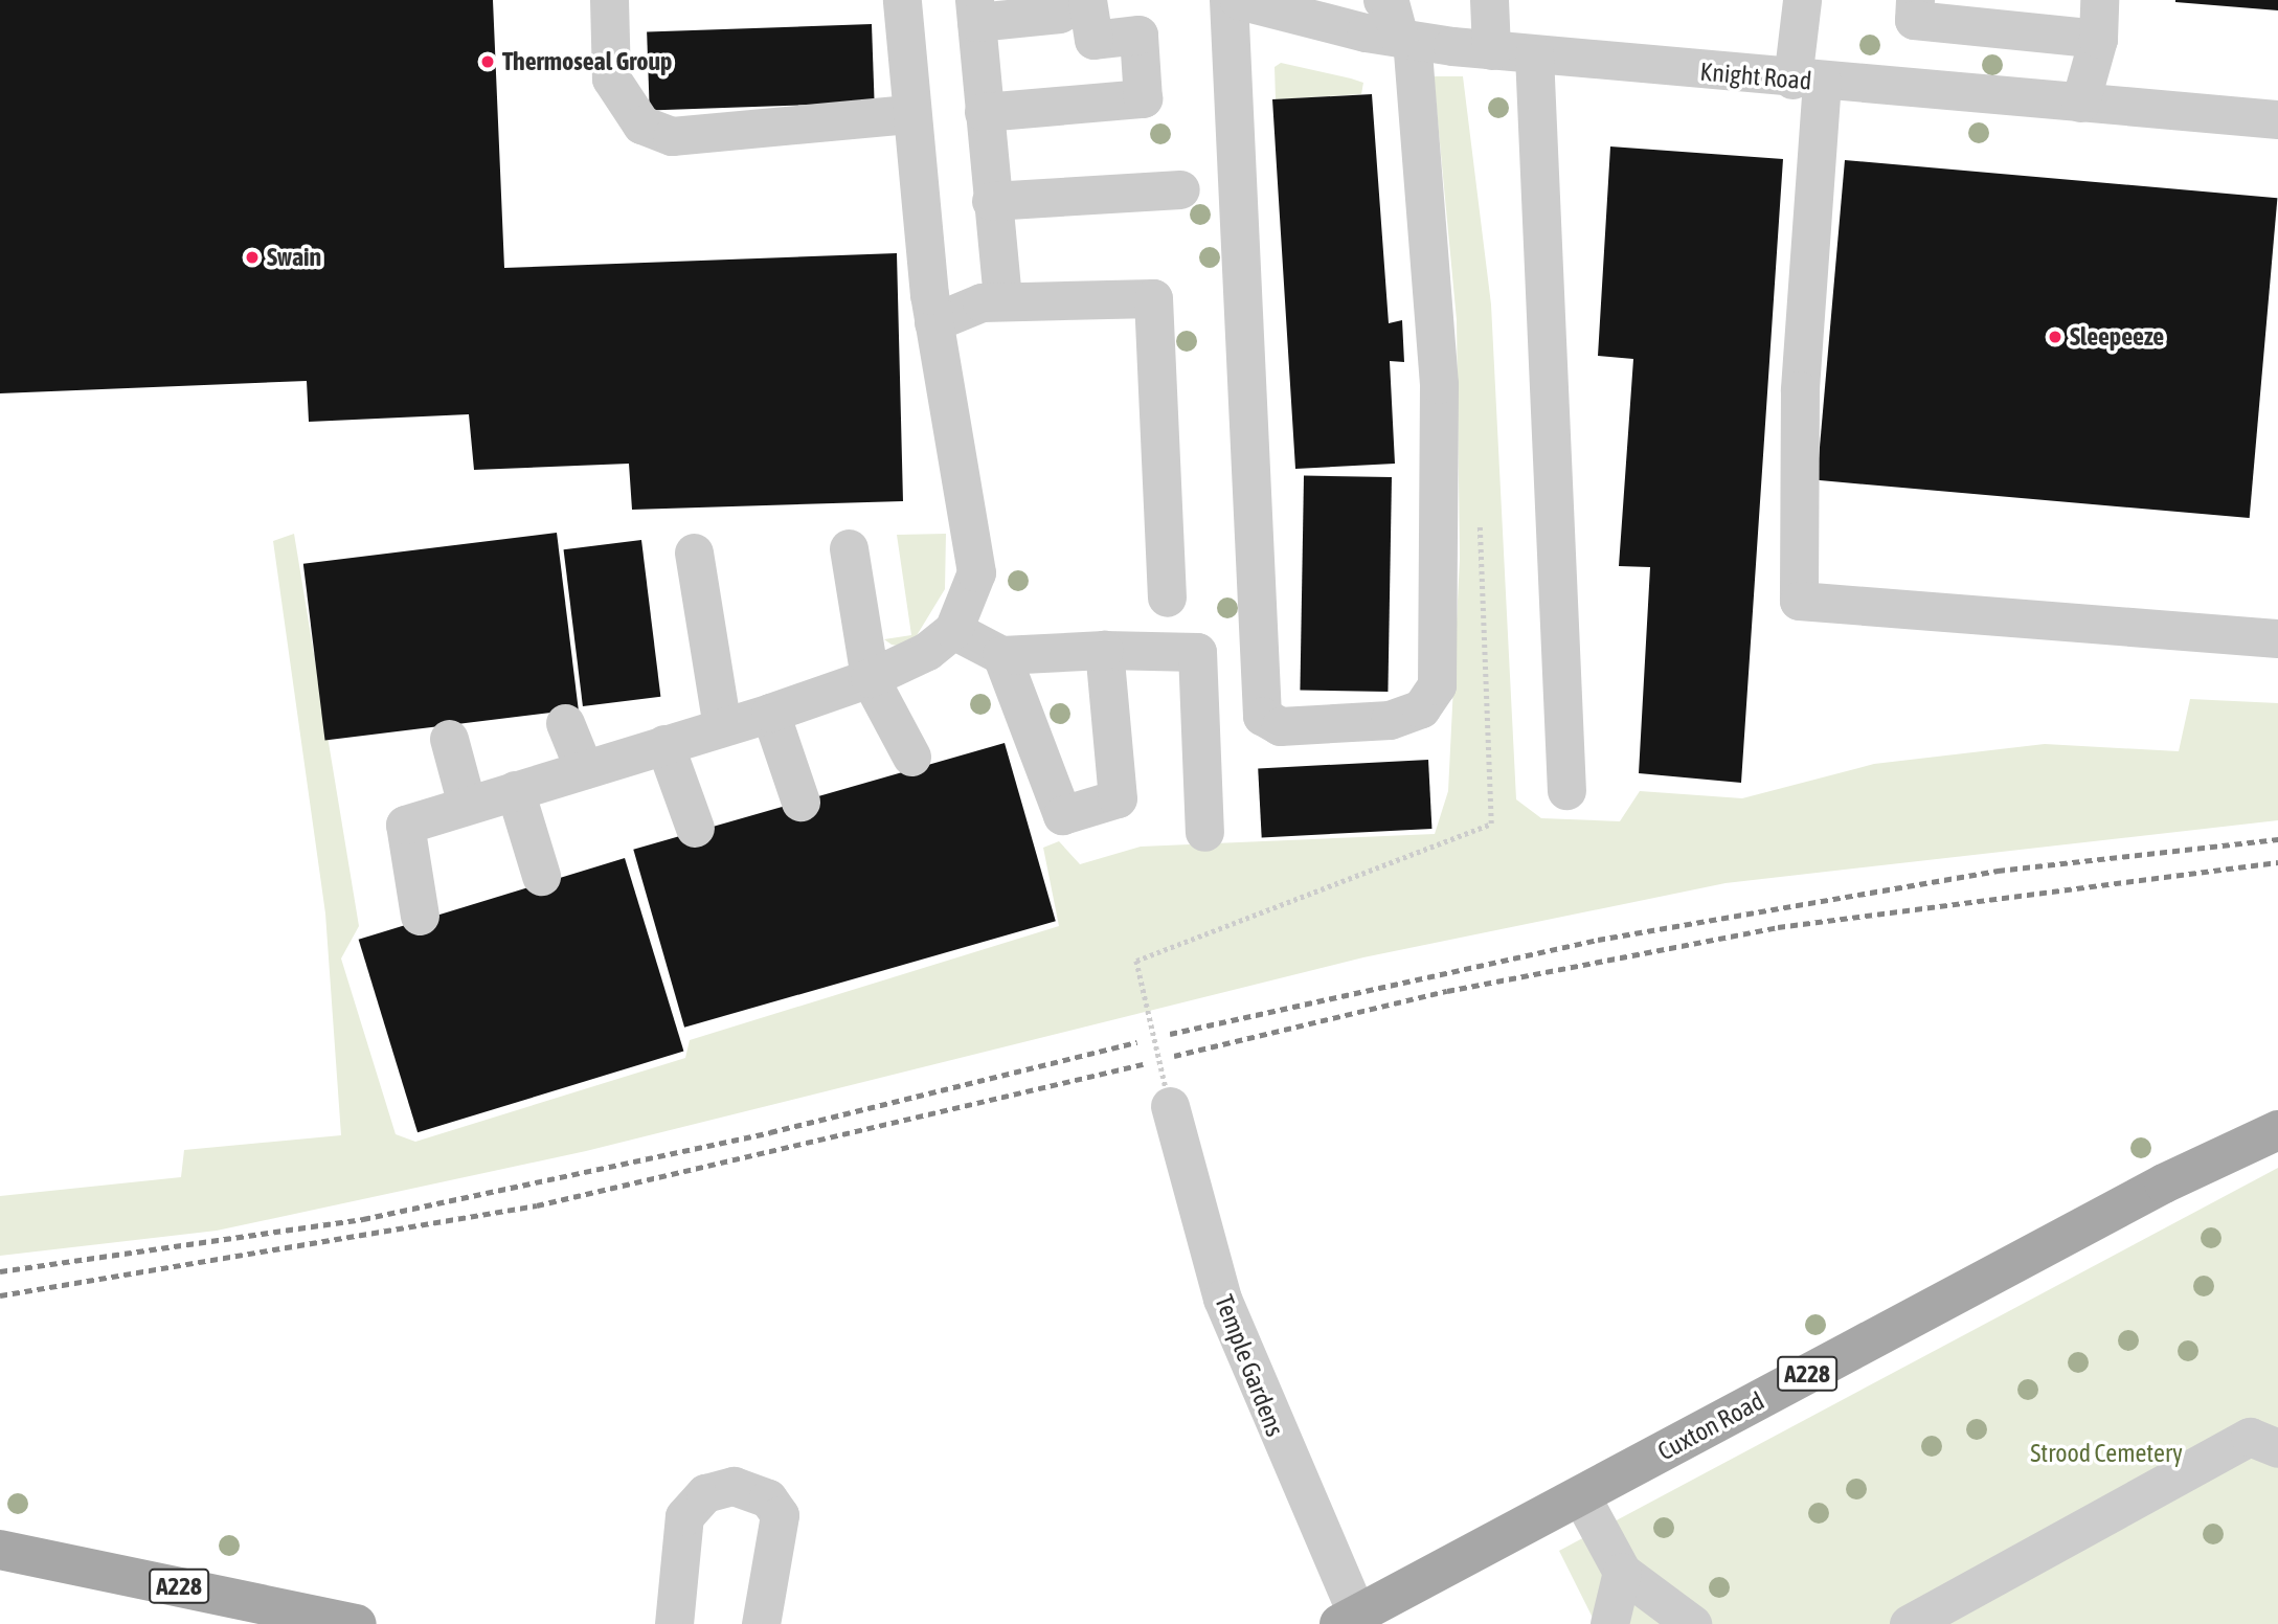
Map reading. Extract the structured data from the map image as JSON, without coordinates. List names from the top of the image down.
{
  "streets": {
    "main road": ["A228", "Cuxton Road"],
    "street": ["Knight Road", "Temple Gardens"]
  },
  "crossings": [
    ["Temple Gardens", "Cuxton Road"]
  ],
  "parks": ["Strood Cemetery"],
  "places": ["Thermoseal Group", "Swain", "Sleepeeze"]
}
